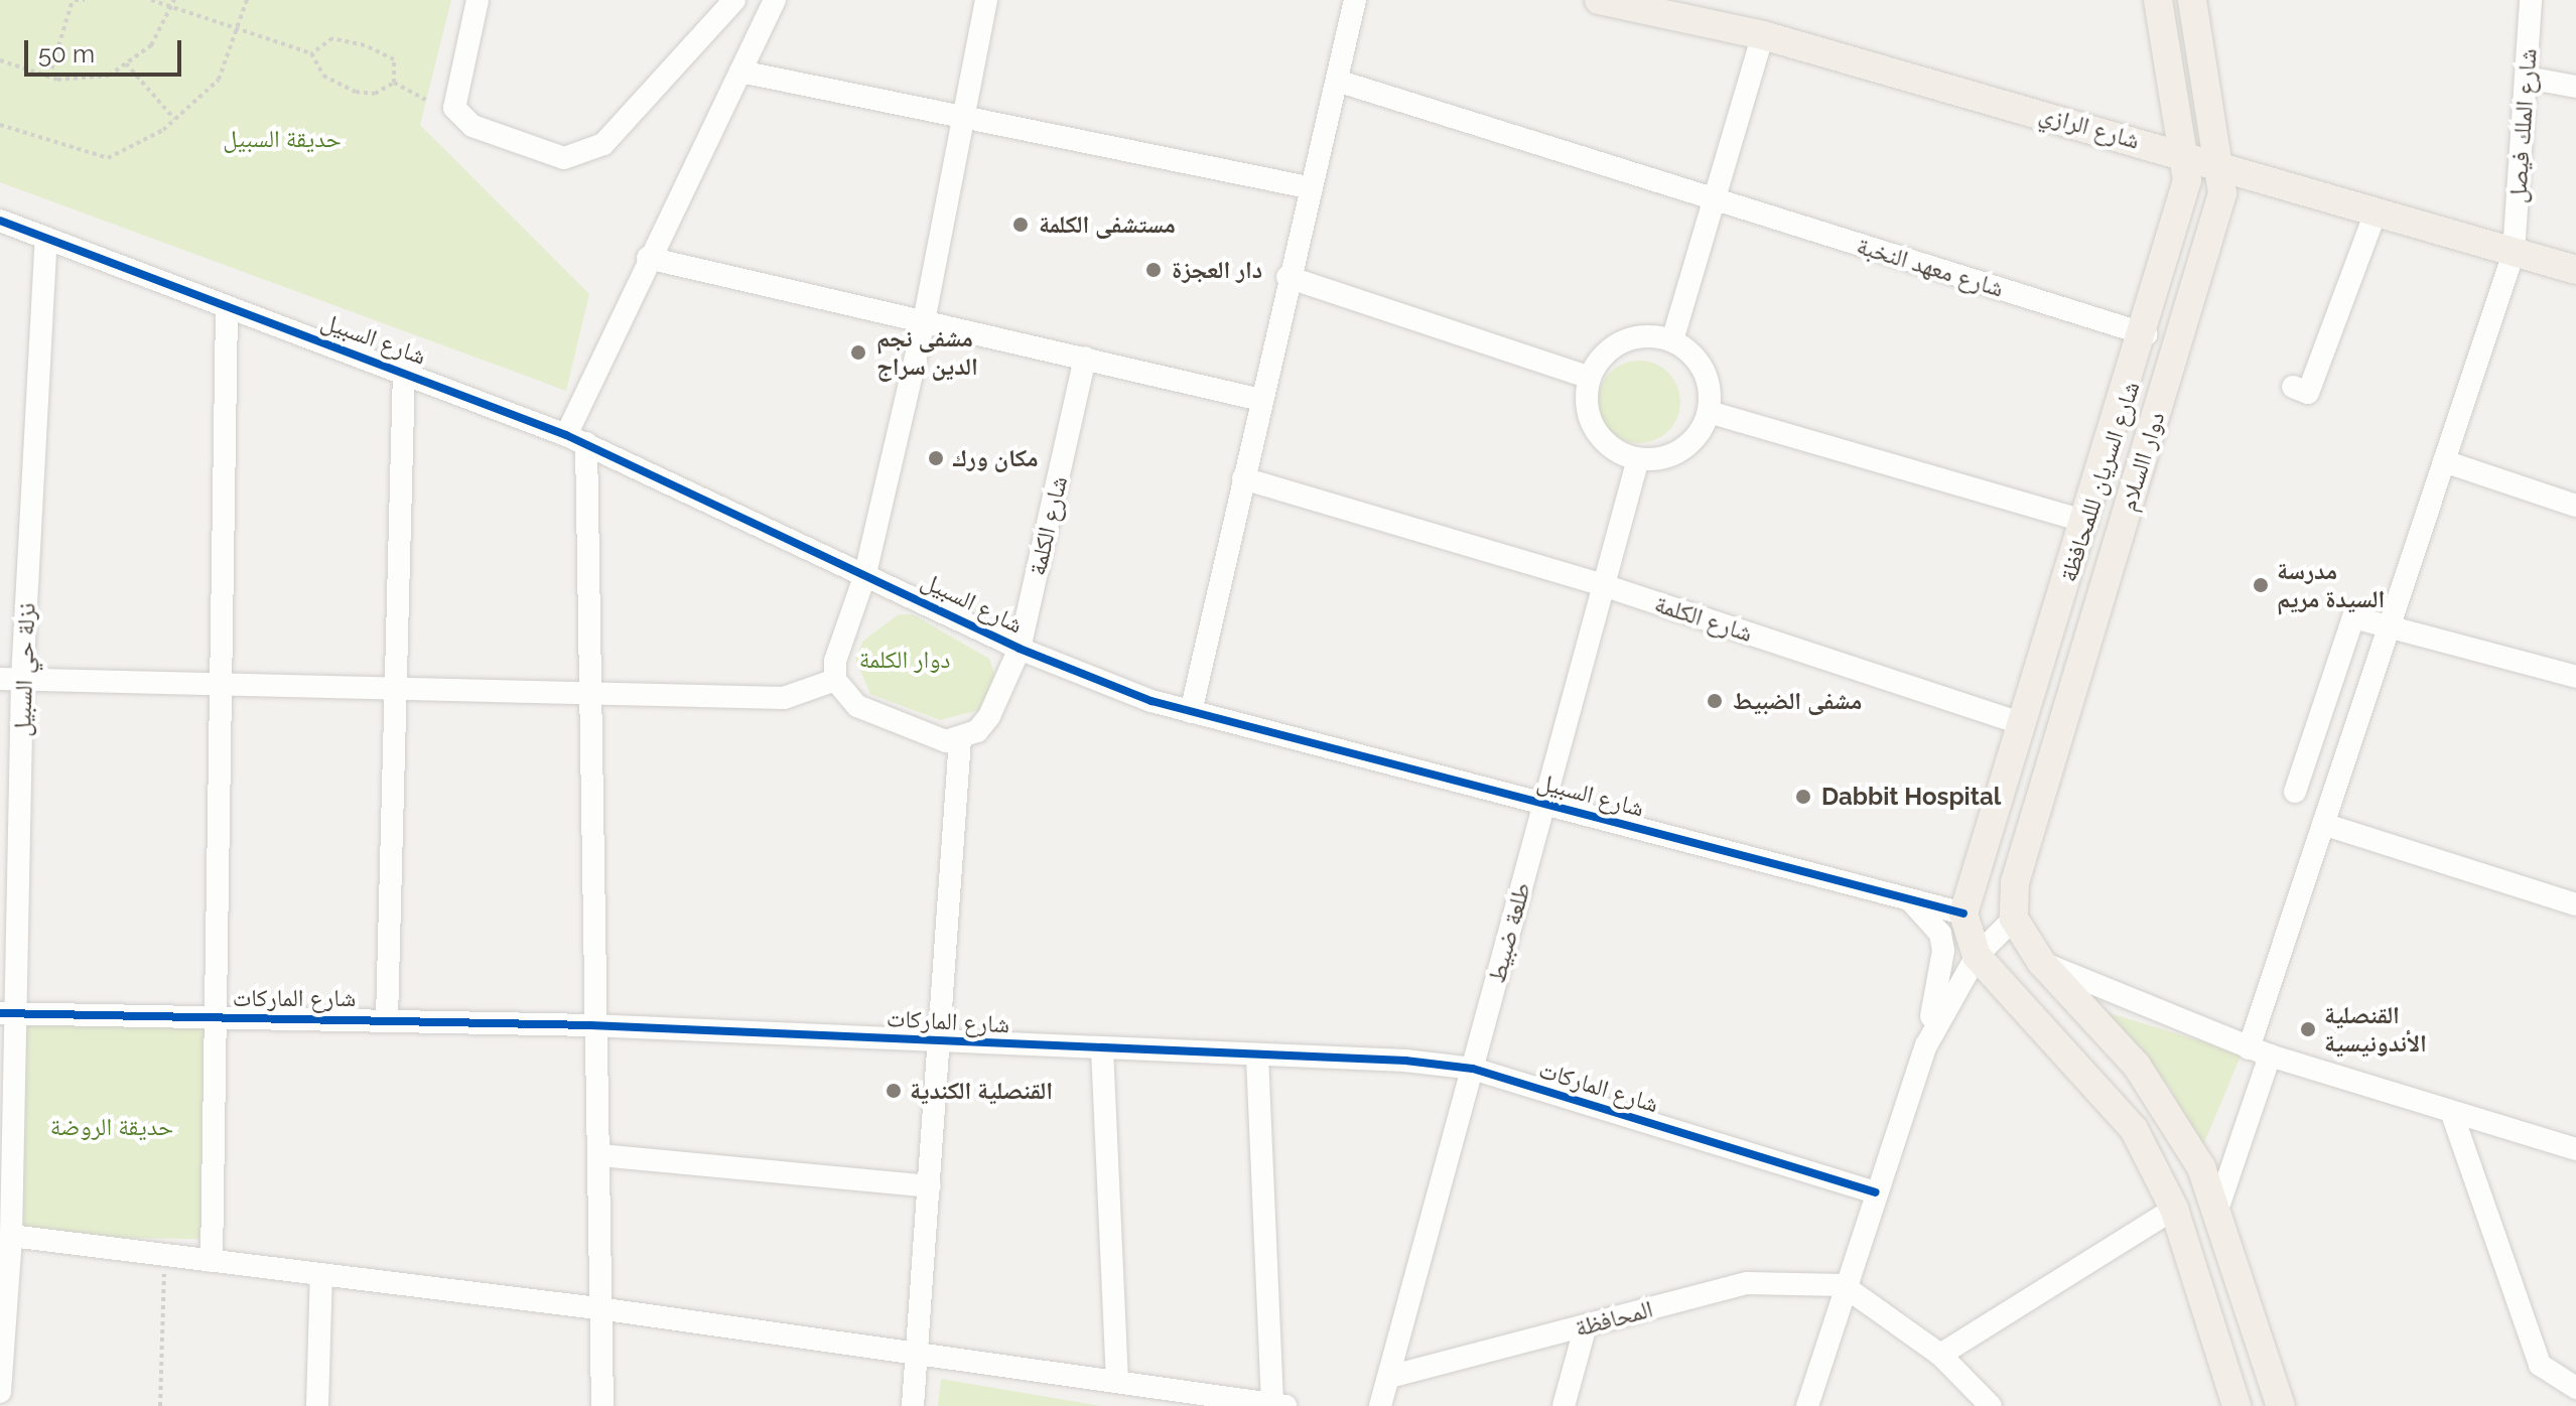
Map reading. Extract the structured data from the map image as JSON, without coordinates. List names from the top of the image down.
{
  "streets": {
    "main road": ["شارع الرازي", "دوار االسلام", "شارع السريان لللمحافظة"],
    "street": [
      "شارع الملك فيصل",
      "شارع معهد النخبة",
      "شارع السبيل",
      "شارع الكلمة",
      "نزلة حي السبيل",
      "طلعة ضبيط",
      "شارع الماركات",
      "المحافظة"
    ]
  },
  "crossings": [
    ["شارع الملك فيصل", "شارع الرازي"],
    ["شارع الرازي", "دوار االسلام"],
    ["شارع الرازي", "شارع السريان لللمحافظة"],
    ["شارع معهد النخبة", "شارع السريان لللمحافظة"],
    ["شارع السبيل", "شارع السريان لللمحافظة"],
    ["شارع السبيل", "شارع الكلمة"],
    ["شارع السبيل", "نزلة حي السبيل"],
    ["شارع السبيل", "طلعة ضبيط"],
    ["شارع السريان لللمحافظة", "شارع الكلمة"],
    ["شارع الكلمة", "طلعة ضبيط"],
    ["نزلة حي السبيل", "شارع الماركات"],
    ["طلعة ضبيط", "شارع الماركات"],
    ["طلعة ضبيط", "المحافظة"]
  ],
  "parks": ["حديقة السبيل", "دوار الكلمة", "حديقة الروضة"],
  "places": [
    "مستشفى الكلمة",
    "دار العجزة",
    "مشفى نجم الدين سراج",
    "مكان ورك",
    "مدرسة السيدة مريم",
    "مشفى الضبيط",
    "Dabbit Hospital",
    "القنصلية الأندونيسية",
    "القنصلية الكندية"
  ],
  "scale_bar": "50 m"
}
